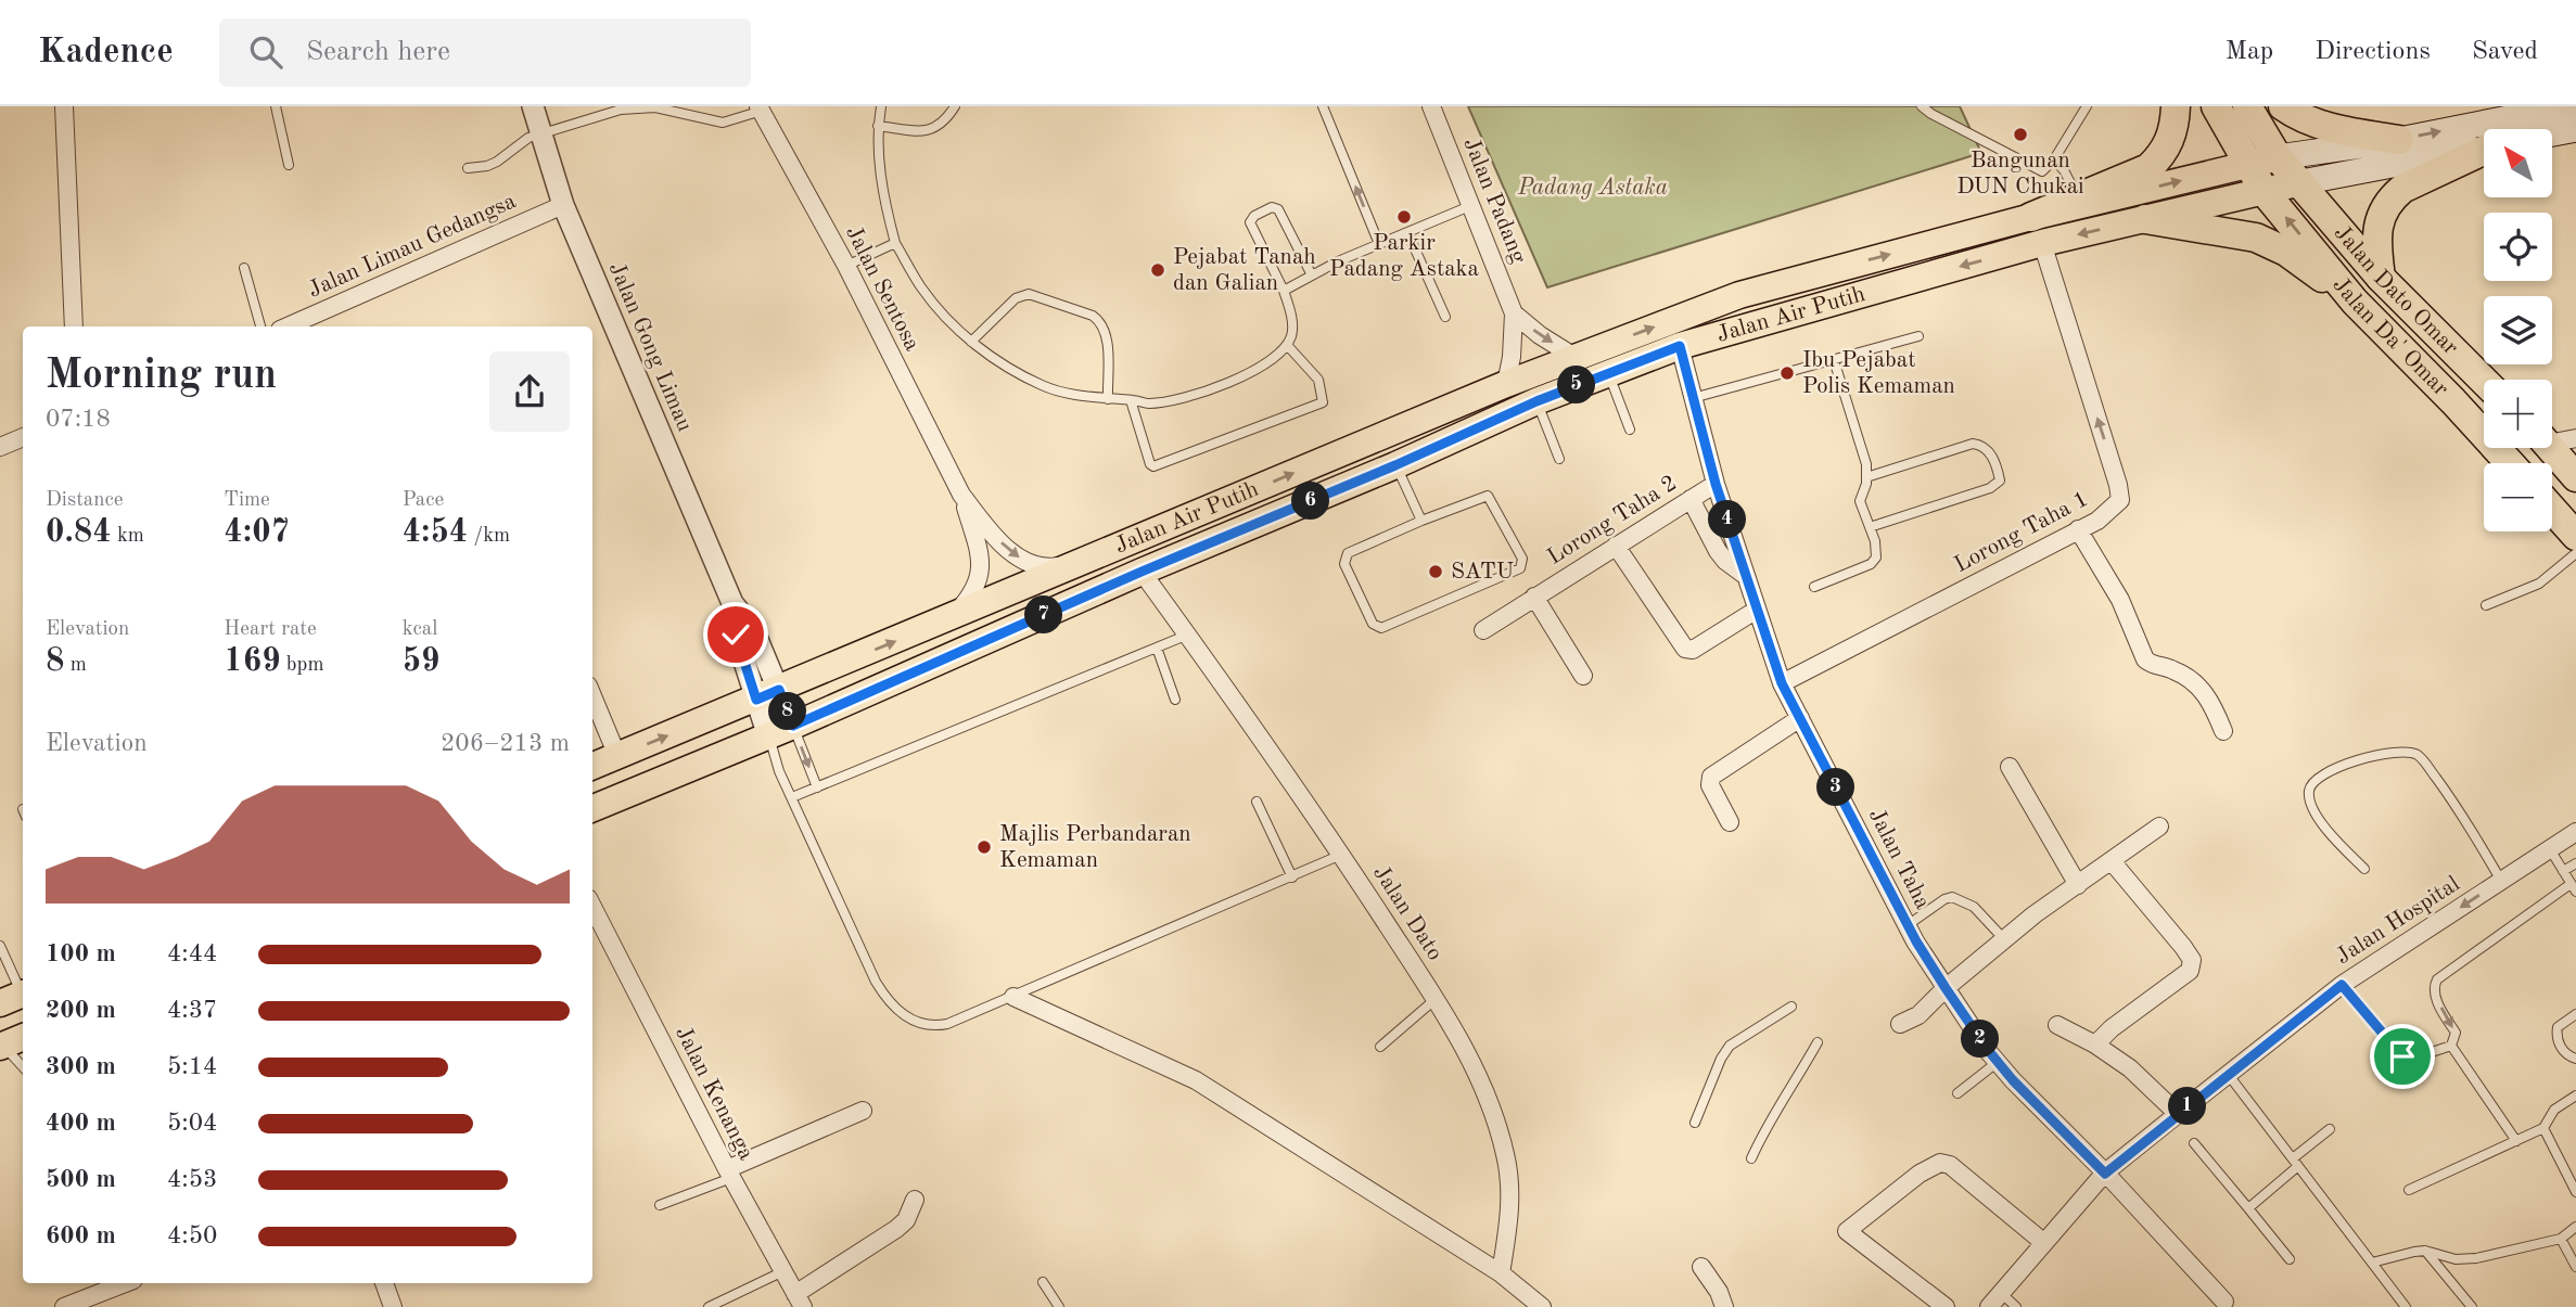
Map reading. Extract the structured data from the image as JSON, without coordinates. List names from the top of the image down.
{
  "streets": {
    "highway": ["Jalan Dato Omar", "Jalan Da' Omar"],
    "main road": ["Jalan Air Putih"],
    "street": [
      "Jalan Padang",
      "Jalan Limau Gedangsa",
      "Jalan Sentosa",
      "Jalan Gong Limau",
      "Lorong Taha 2",
      "Lorong Taha 1",
      "Jalan Taha",
      "Jalan Dato",
      "Jalan Hospital",
      "Jalan Kenanga"
    ]
  },
  "crossings": [
    ["Jalan Limau Gedangsa", "Jalan Gong Limau"],
    ["Jalan Dato Omar", "Jalan Air Putih"],
    ["Jalan Air Putih", "Jalan Da' Omar"],
    ["Jalan Air Putih", "Jalan Gong Limau"],
    ["Jalan Air Putih", "Lorong Taha 1"],
    ["Jalan Air Putih", "Jalan Taha"],
    ["Jalan Air Putih", "Jalan Dato"],
    ["Lorong Taha 2", "Jalan Taha"],
    ["Lorong Taha 1", "Jalan Taha"],
    ["Jalan Taha", "Jalan Hospital"]
  ],
  "one_way": ["Lorong Taha 1"],
  "parks": ["Padang Astaka"],
  "places": [
    "Bangunan DUN Chukai",
    "Parkir Padang Astaka",
    "Pejabat Tanah dan Galian",
    "Ibu Pejabat Polis Kemaman",
    "SATU",
    "Majlis Perbandaran Kemaman"
  ],
  "north": "top left",
  "page": {
    "header": "Kadence",
    "search": "Search here",
    "nav": ["Map", "Directions", "Saved"],
    "map_buttons": ["+", "−"],
    "heading": ["Morning run", "07:18"],
    "pins": [
      "5",
      "6",
      "4",
      "7",
      "8",
      "3",
      "2",
      "1"
    ],
    "stats": [
      ["Distance", "0.84 km"],
      ["Time", "4:07"],
      ["Pace", "4:54 /km"],
      ["Elevation", "8 m"],
      ["Heart rate", "169 bpm"],
      ["kcal", "59"]
    ],
    "chart": ["Elevation", "206–213 m"],
    "list": [
      {
        "name": "100 m",
        "note": "4:44"
      },
      {
        "name": "200 m",
        "note": "4:37"
      },
      {
        "name": "300 m",
        "note": "5:14"
      },
      {
        "name": "400 m",
        "note": "5:04"
      },
      {
        "name": "500 m",
        "note": "4:53"
      },
      {
        "name": "600 m",
        "note": "4:50"
      }
    ]
  }
}
